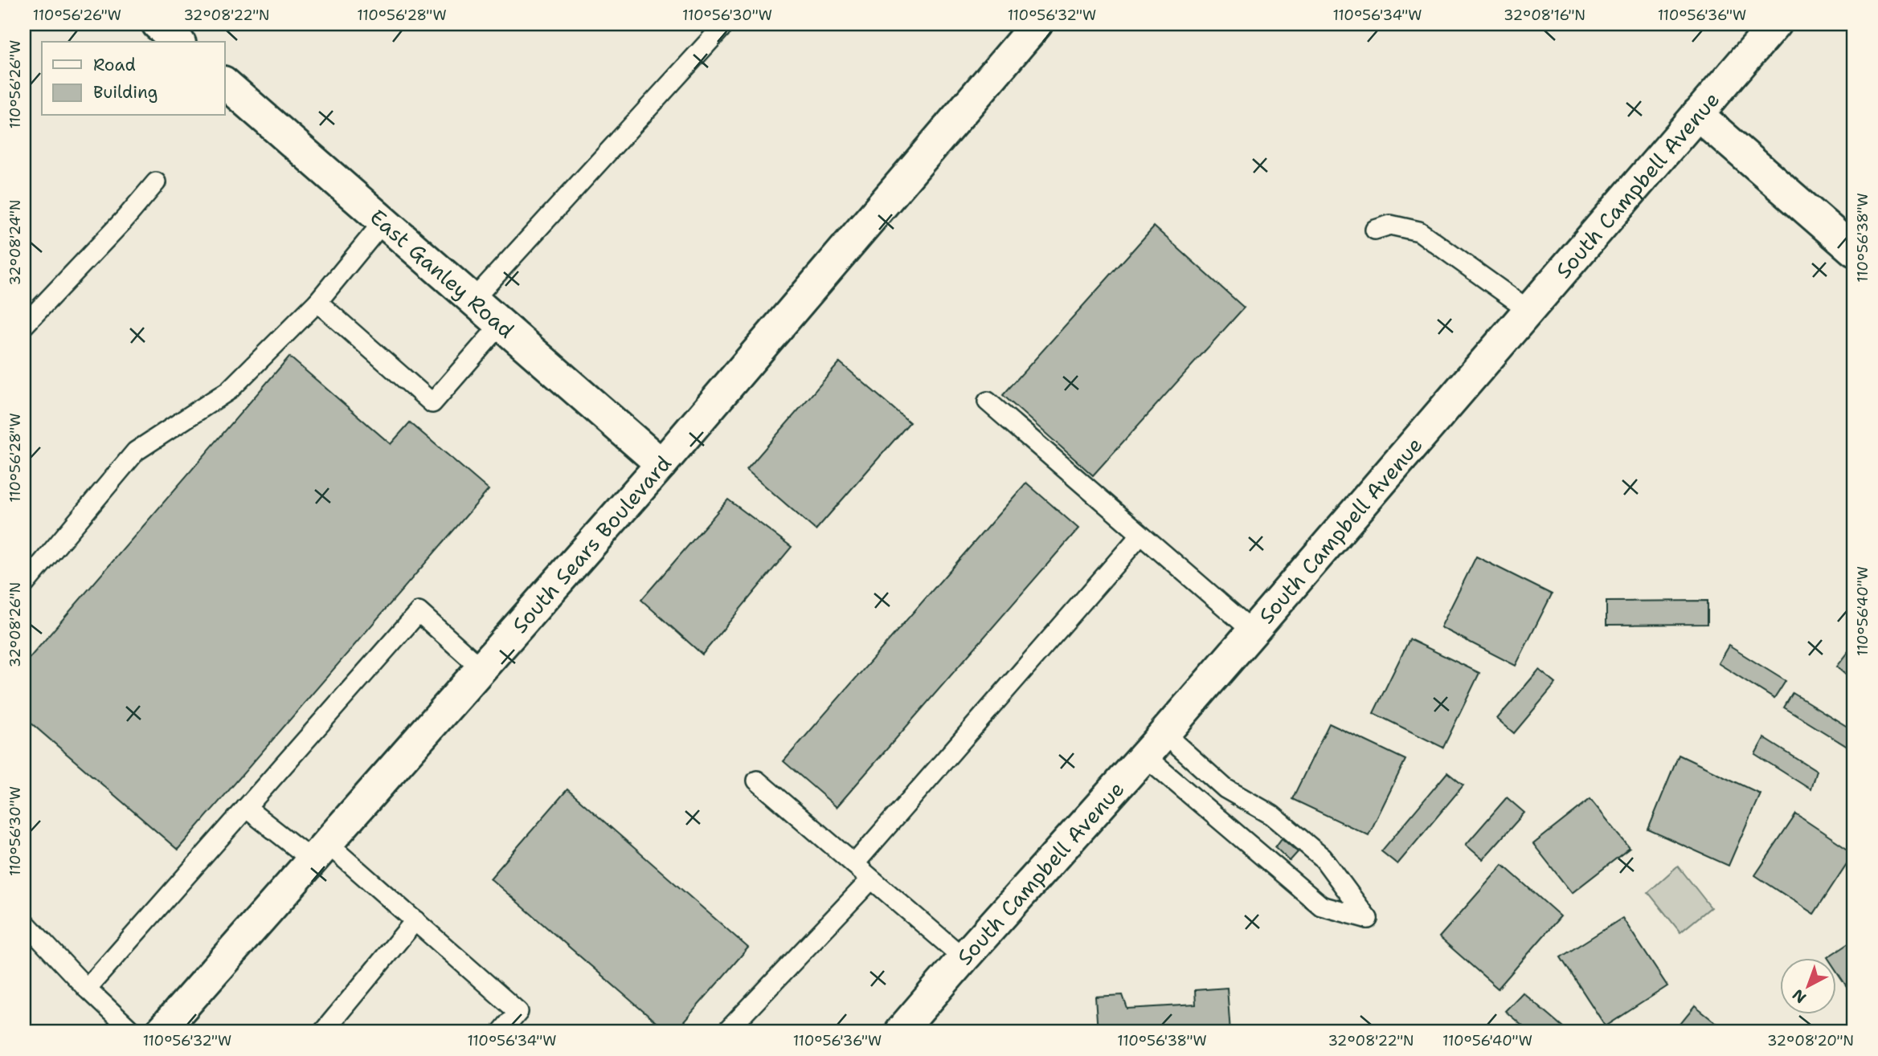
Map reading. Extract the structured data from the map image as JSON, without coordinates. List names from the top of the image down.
{
  "streets": {
    "street": ["South Campbell Avenue", "East Ganley Road", "South Sears Boulevard"]
  },
  "crossings": [
    ["East Ganley Road", "South Sears Boulevard"]
  ],
  "legend": ["Road", "Building"],
  "north": "bottom left",
  "coordinates": [
    "110°56'26\"W",
    "32°08'22\"N",
    "110°56'28\"W",
    "110°56'30\"W",
    "110°56'32\"W",
    "110°56'34\"W",
    "32°08'16\"N",
    "110°56'36\"W",
    "110°56'38\"W",
    "32°08'24\"N",
    "110°56'40\"W",
    "32°08'26\"N",
    "32°08'20\"N"
  ]
}
